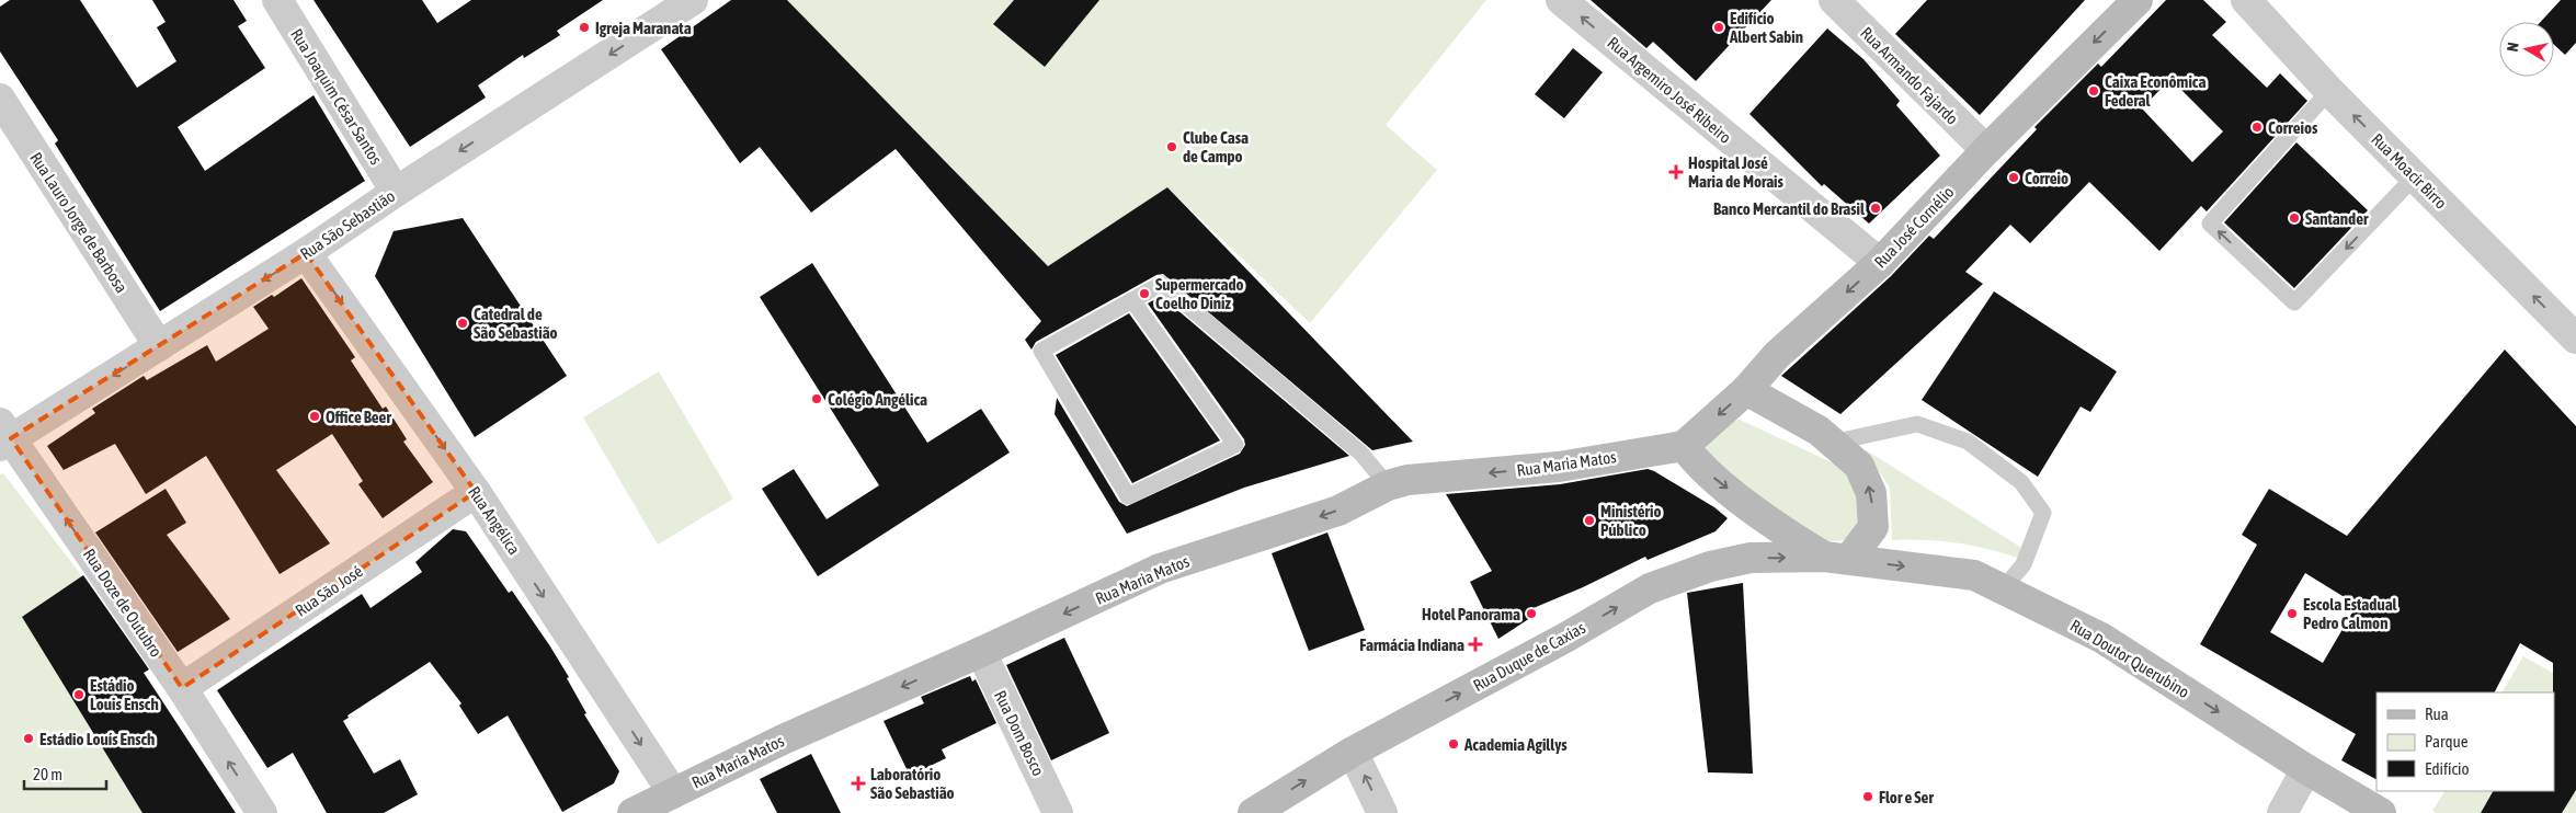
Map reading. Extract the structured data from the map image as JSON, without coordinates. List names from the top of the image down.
{
  "streets": {
    "main road": [
      "Rua José Cornélio",
      "Rua Maria Matos",
      "Rua Duque de Caxias",
      "Rua Doutor Querubino"
    ],
    "street": [
      "Rua Armando Fajardo",
      "Rua Argemiro José Ribeiro",
      "Rua Joaquim César Santos",
      "Rua Moacir Birro",
      "Rua Lauro Jorge de Barbosa",
      "Rua São Sebastião",
      "Rua Angélica",
      "Rua São José",
      "Rua Doze de Outubro",
      "Rua Dom Bosco"
    ]
  },
  "crossings": [
    ["Rua Armando Fajardo", "Rua José Cornélio"],
    ["Rua Argemiro José Ribeiro", "Rua José Cornélio"],
    ["Rua Joaquim César Santos", "Rua São Sebastião"],
    ["Rua Lauro Jorge de Barbosa", "Rua São Sebastião"],
    ["Rua São Sebastião", "Rua Angélica"],
    ["Rua São Sebastião", "Rua Doze de Outubro"],
    ["Rua José Cornélio", "Rua Maria Matos"],
    ["Rua Maria Matos", "Rua Angélica"],
    ["Rua Maria Matos", "Rua Dom Bosco"],
    ["Rua Angélica", "Rua São José"],
    ["Rua São José", "Rua Doze de Outubro"],
    ["Rua Duque de Caxias", "Rua Doutor Querubino"]
  ],
  "one_way": [
    "Rua Argemiro José Ribeiro",
    "Rua Moacir Birro",
    "Rua São Sebastião",
    "Rua José Cornélio",
    "Rua Maria Matos",
    "Rua Angélica",
    "Rua Doze de Outubro",
    "Rua Duque de Caxias",
    "Rua Doutor Querubino"
  ],
  "places": {
    "other": [
      "Igreja Maranata",
      "Edifício Albert Sabin",
      "Caixa Econômica Federal",
      "Correios",
      "Clube Casa de Campo",
      "Correio",
      "Banco Mercantil do Brasil",
      "Santander",
      "Supermercado Coelho Diniz",
      "Catedral de São Sebastião",
      "Colégio Angélica",
      "Office Beer",
      "Ministério Público",
      "Hotel Panorama",
      "Escola Estadual Pedro Calmon",
      "Estádio Louis Ensch",
      "Estádio Louís Ensch",
      "Academia Agillys",
      "Flor e Ser"
    ],
    "health": ["Hospital José Maria de Morais", "Farmácia Indiana", "Laboratório São Sebastião"]
  },
  "legend": ["Rua", "Parque", "Edifício"],
  "scale_bar": "20 m",
  "north": "left"
}
